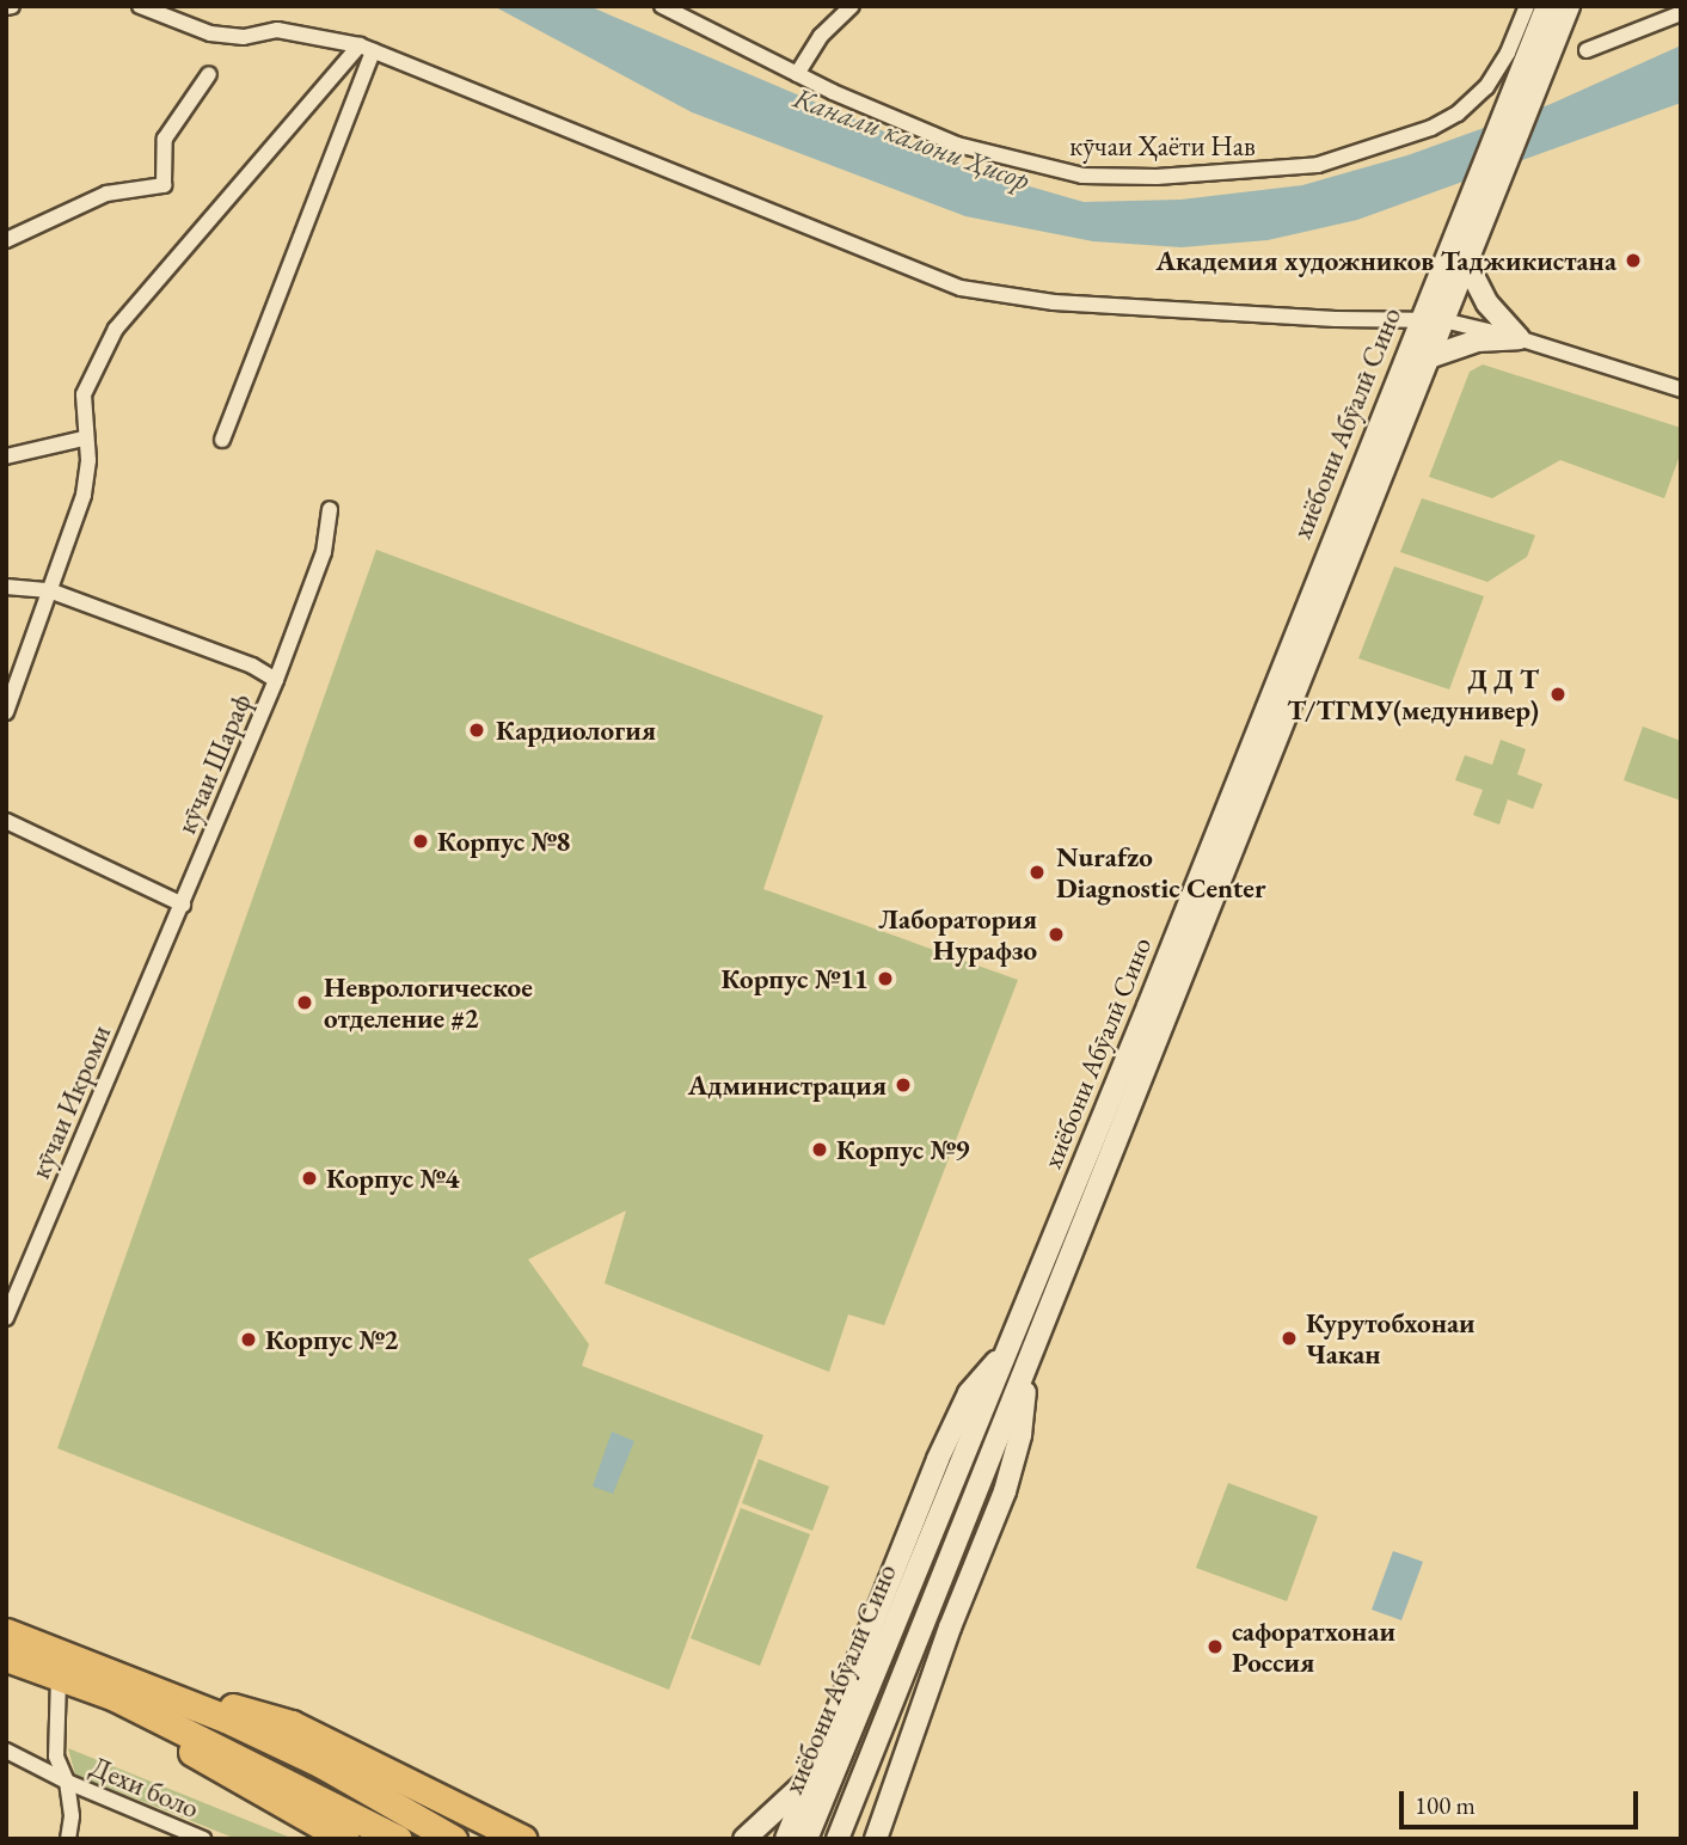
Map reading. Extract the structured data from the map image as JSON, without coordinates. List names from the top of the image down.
{
  "streets": {
    "main road": ["хиёбони Абӯалӣ Сино"],
    "street": [
      "кӯчаи Ҳаёти Нав",
      "кӯчаи Шараф",
      "кӯчаи Икроми",
      "Дехи боло"
    ]
  },
  "crossings": [
    ["кӯчаи Шараф", "кӯчаи Икроми"]
  ],
  "water": ["Канали калони Ҳисор"],
  "places": [
    "Академия художников Таджикистана",
    "Д Д Т Т/ТГМУ(медунивер)",
    "Кардиология",
    "Корпус №8",
    "Nurafzo Diagnostic Center",
    "Лаборатория Нурафзо",
    "Корпус №11",
    "Неврологическое отделение #2",
    "Администрация",
    "Корпус №9",
    "Корпус №4",
    "Курутобхонаи Чакан",
    "Корпус №2",
    "сафоратхонаи Россия"
  ],
  "scale_bar": "100 m"
}
